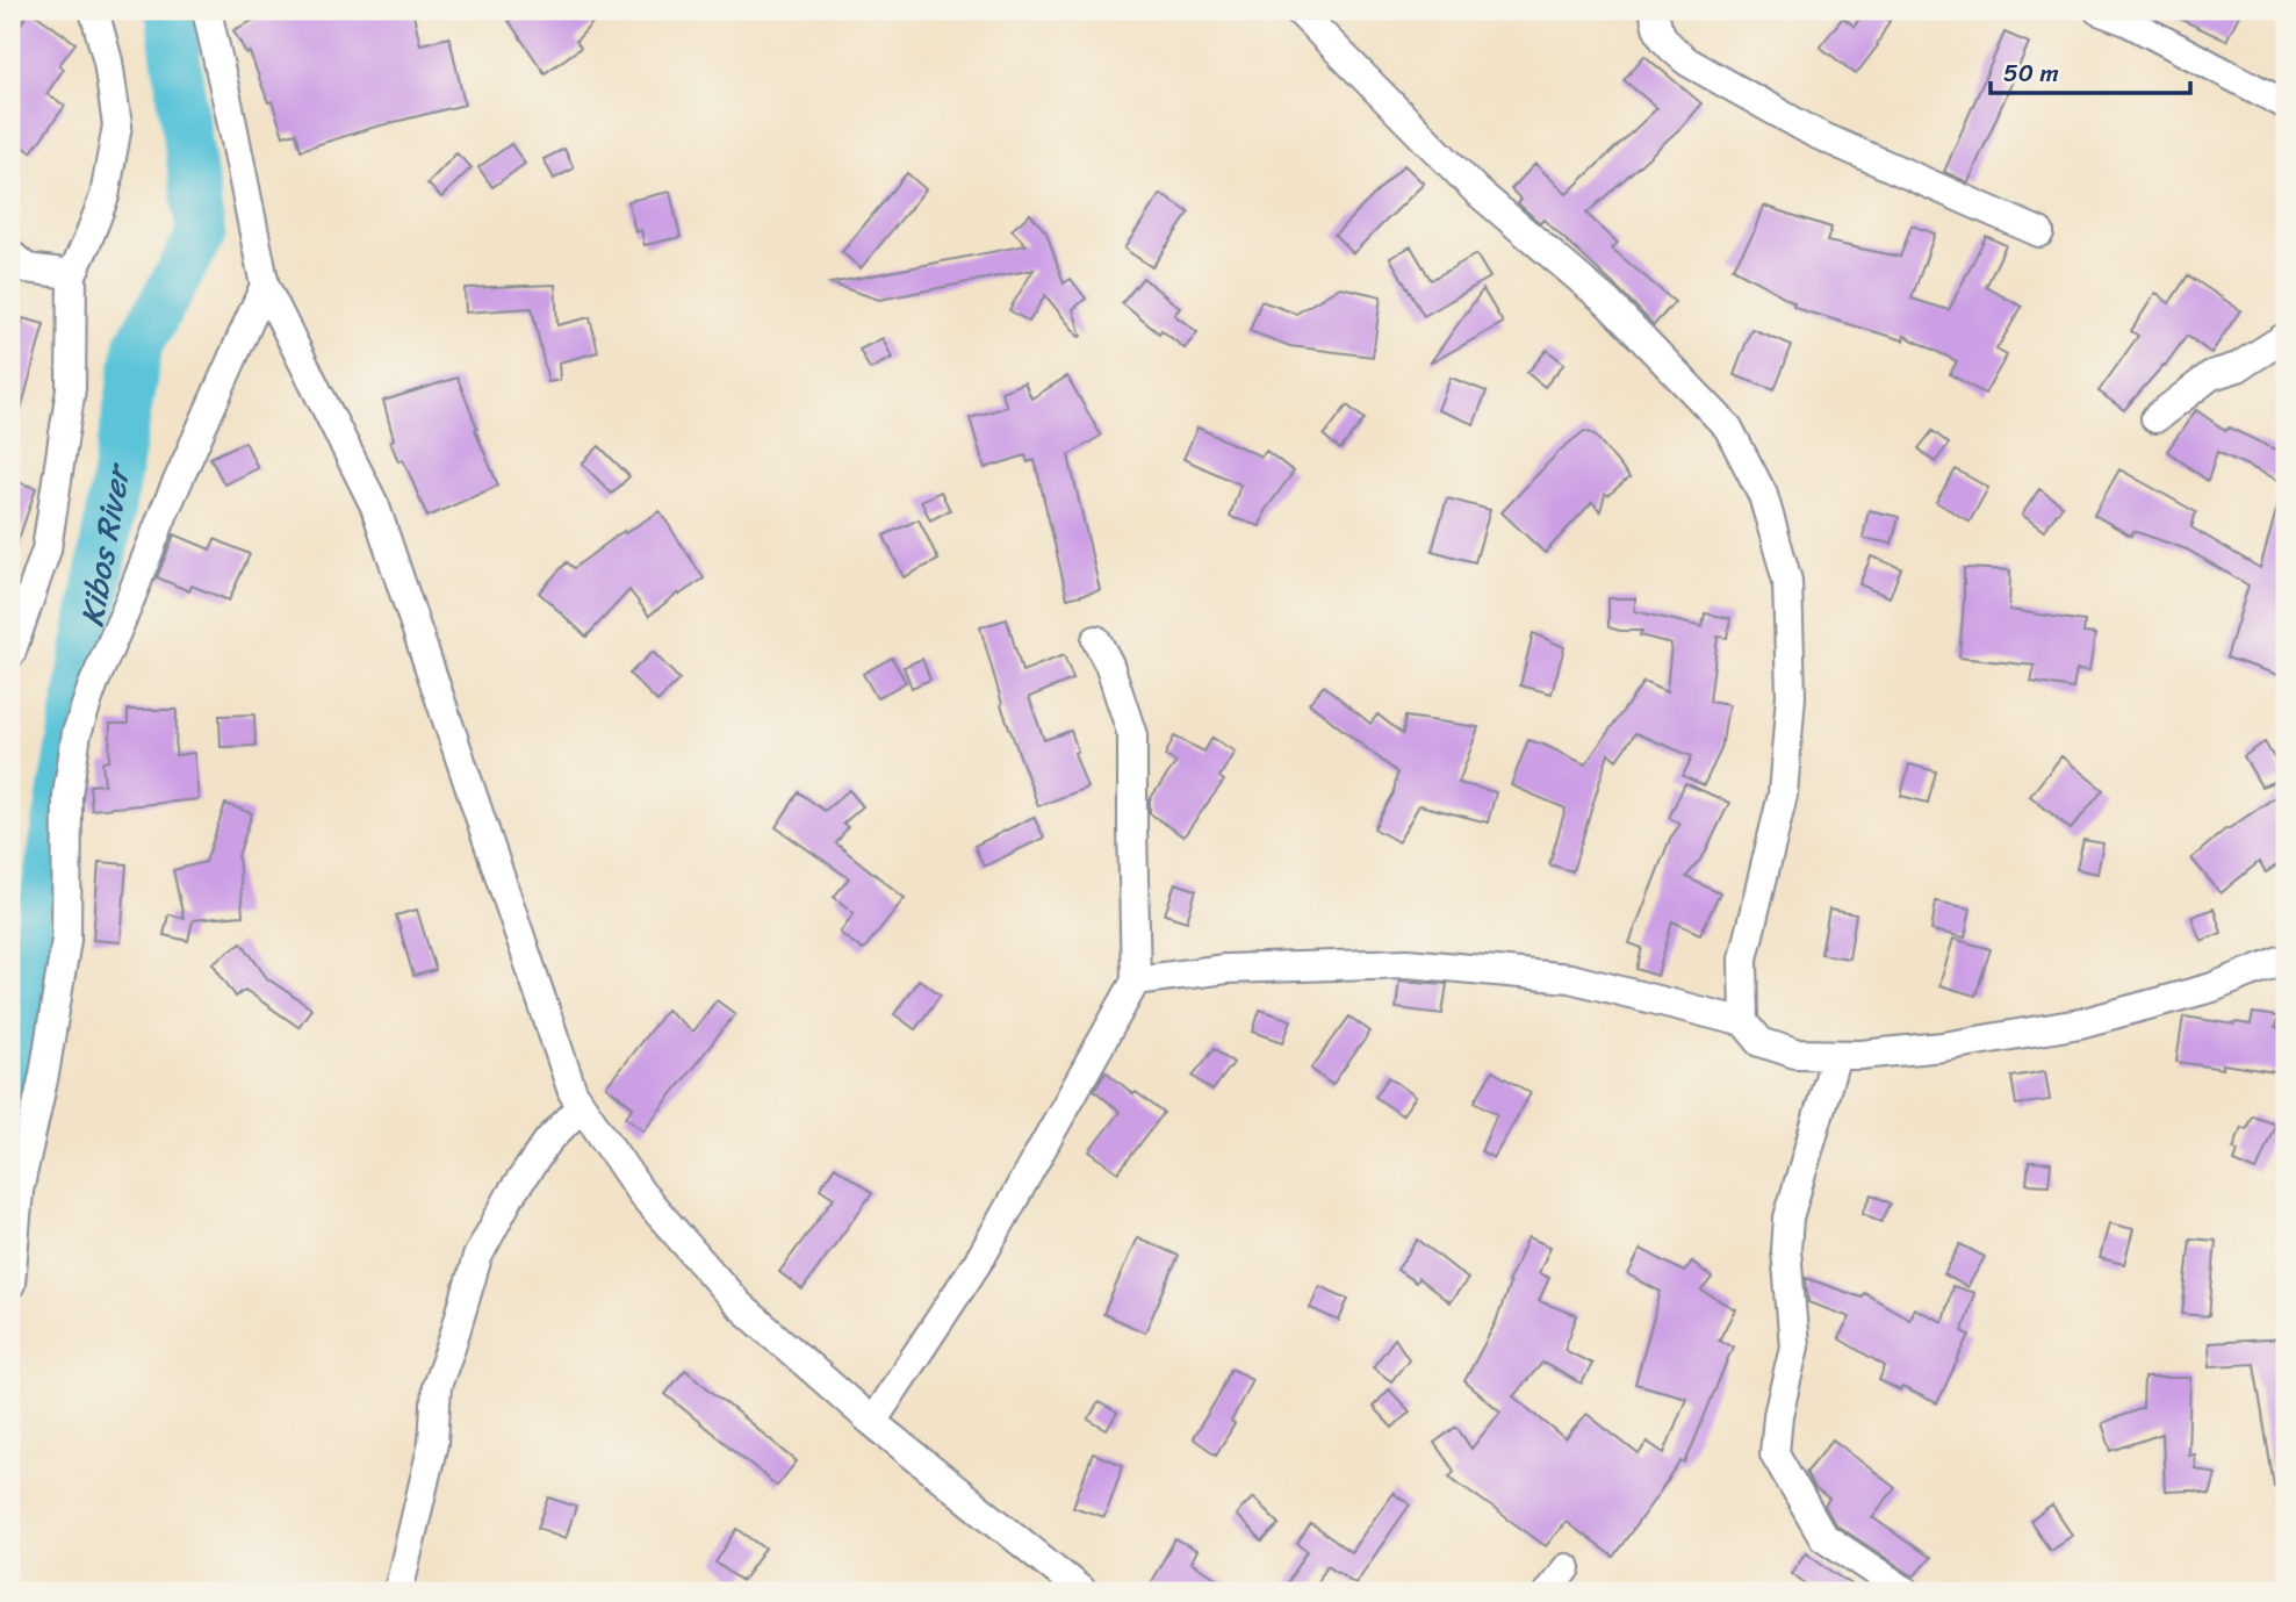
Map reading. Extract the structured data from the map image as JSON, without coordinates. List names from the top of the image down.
{
  "water": ["Kibos River"],
  "scale_bar": "50 m"
}
